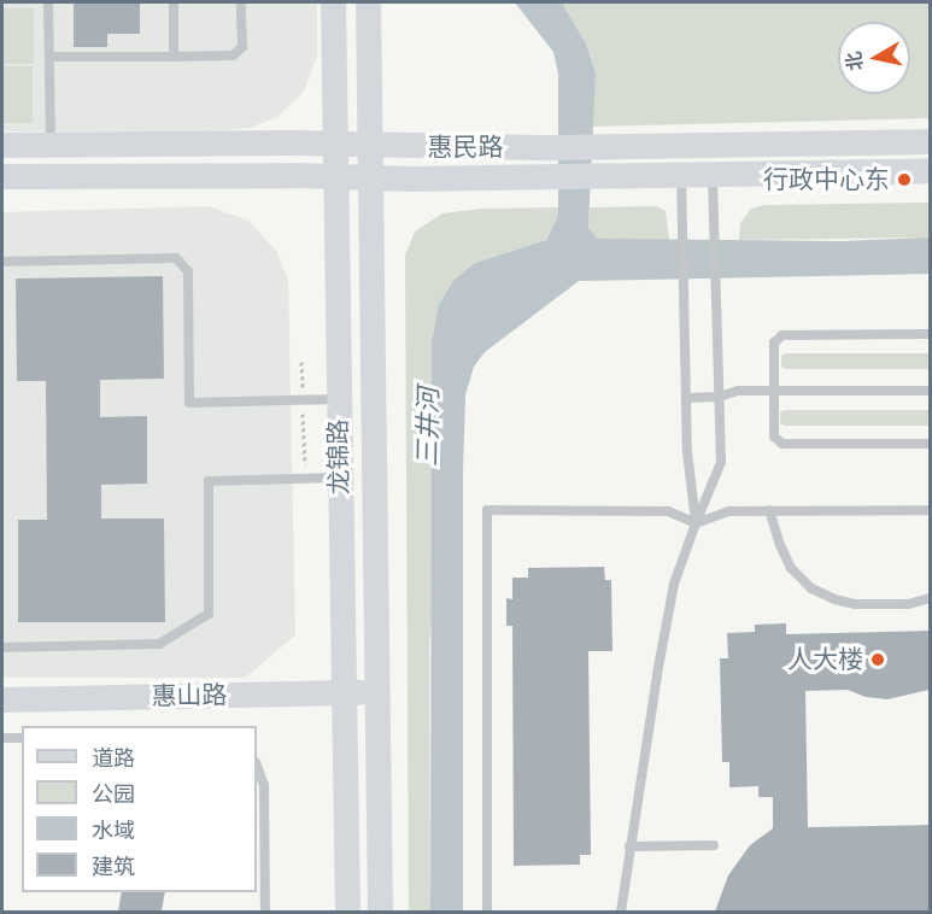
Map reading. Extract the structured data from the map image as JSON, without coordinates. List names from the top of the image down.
{
  "streets": {
    "street": ["惠民路", "龙锦路", "惠山路"]
  },
  "crossings": [
    ["惠民路", "龙锦路"],
    ["龙锦路", "惠山路"]
  ],
  "water": ["三井河"],
  "places": ["行政中心东", "人大楼"],
  "legend": [
    "道路",
    "公园",
    "水域",
    "建筑"
  ],
  "north": "left"
}
